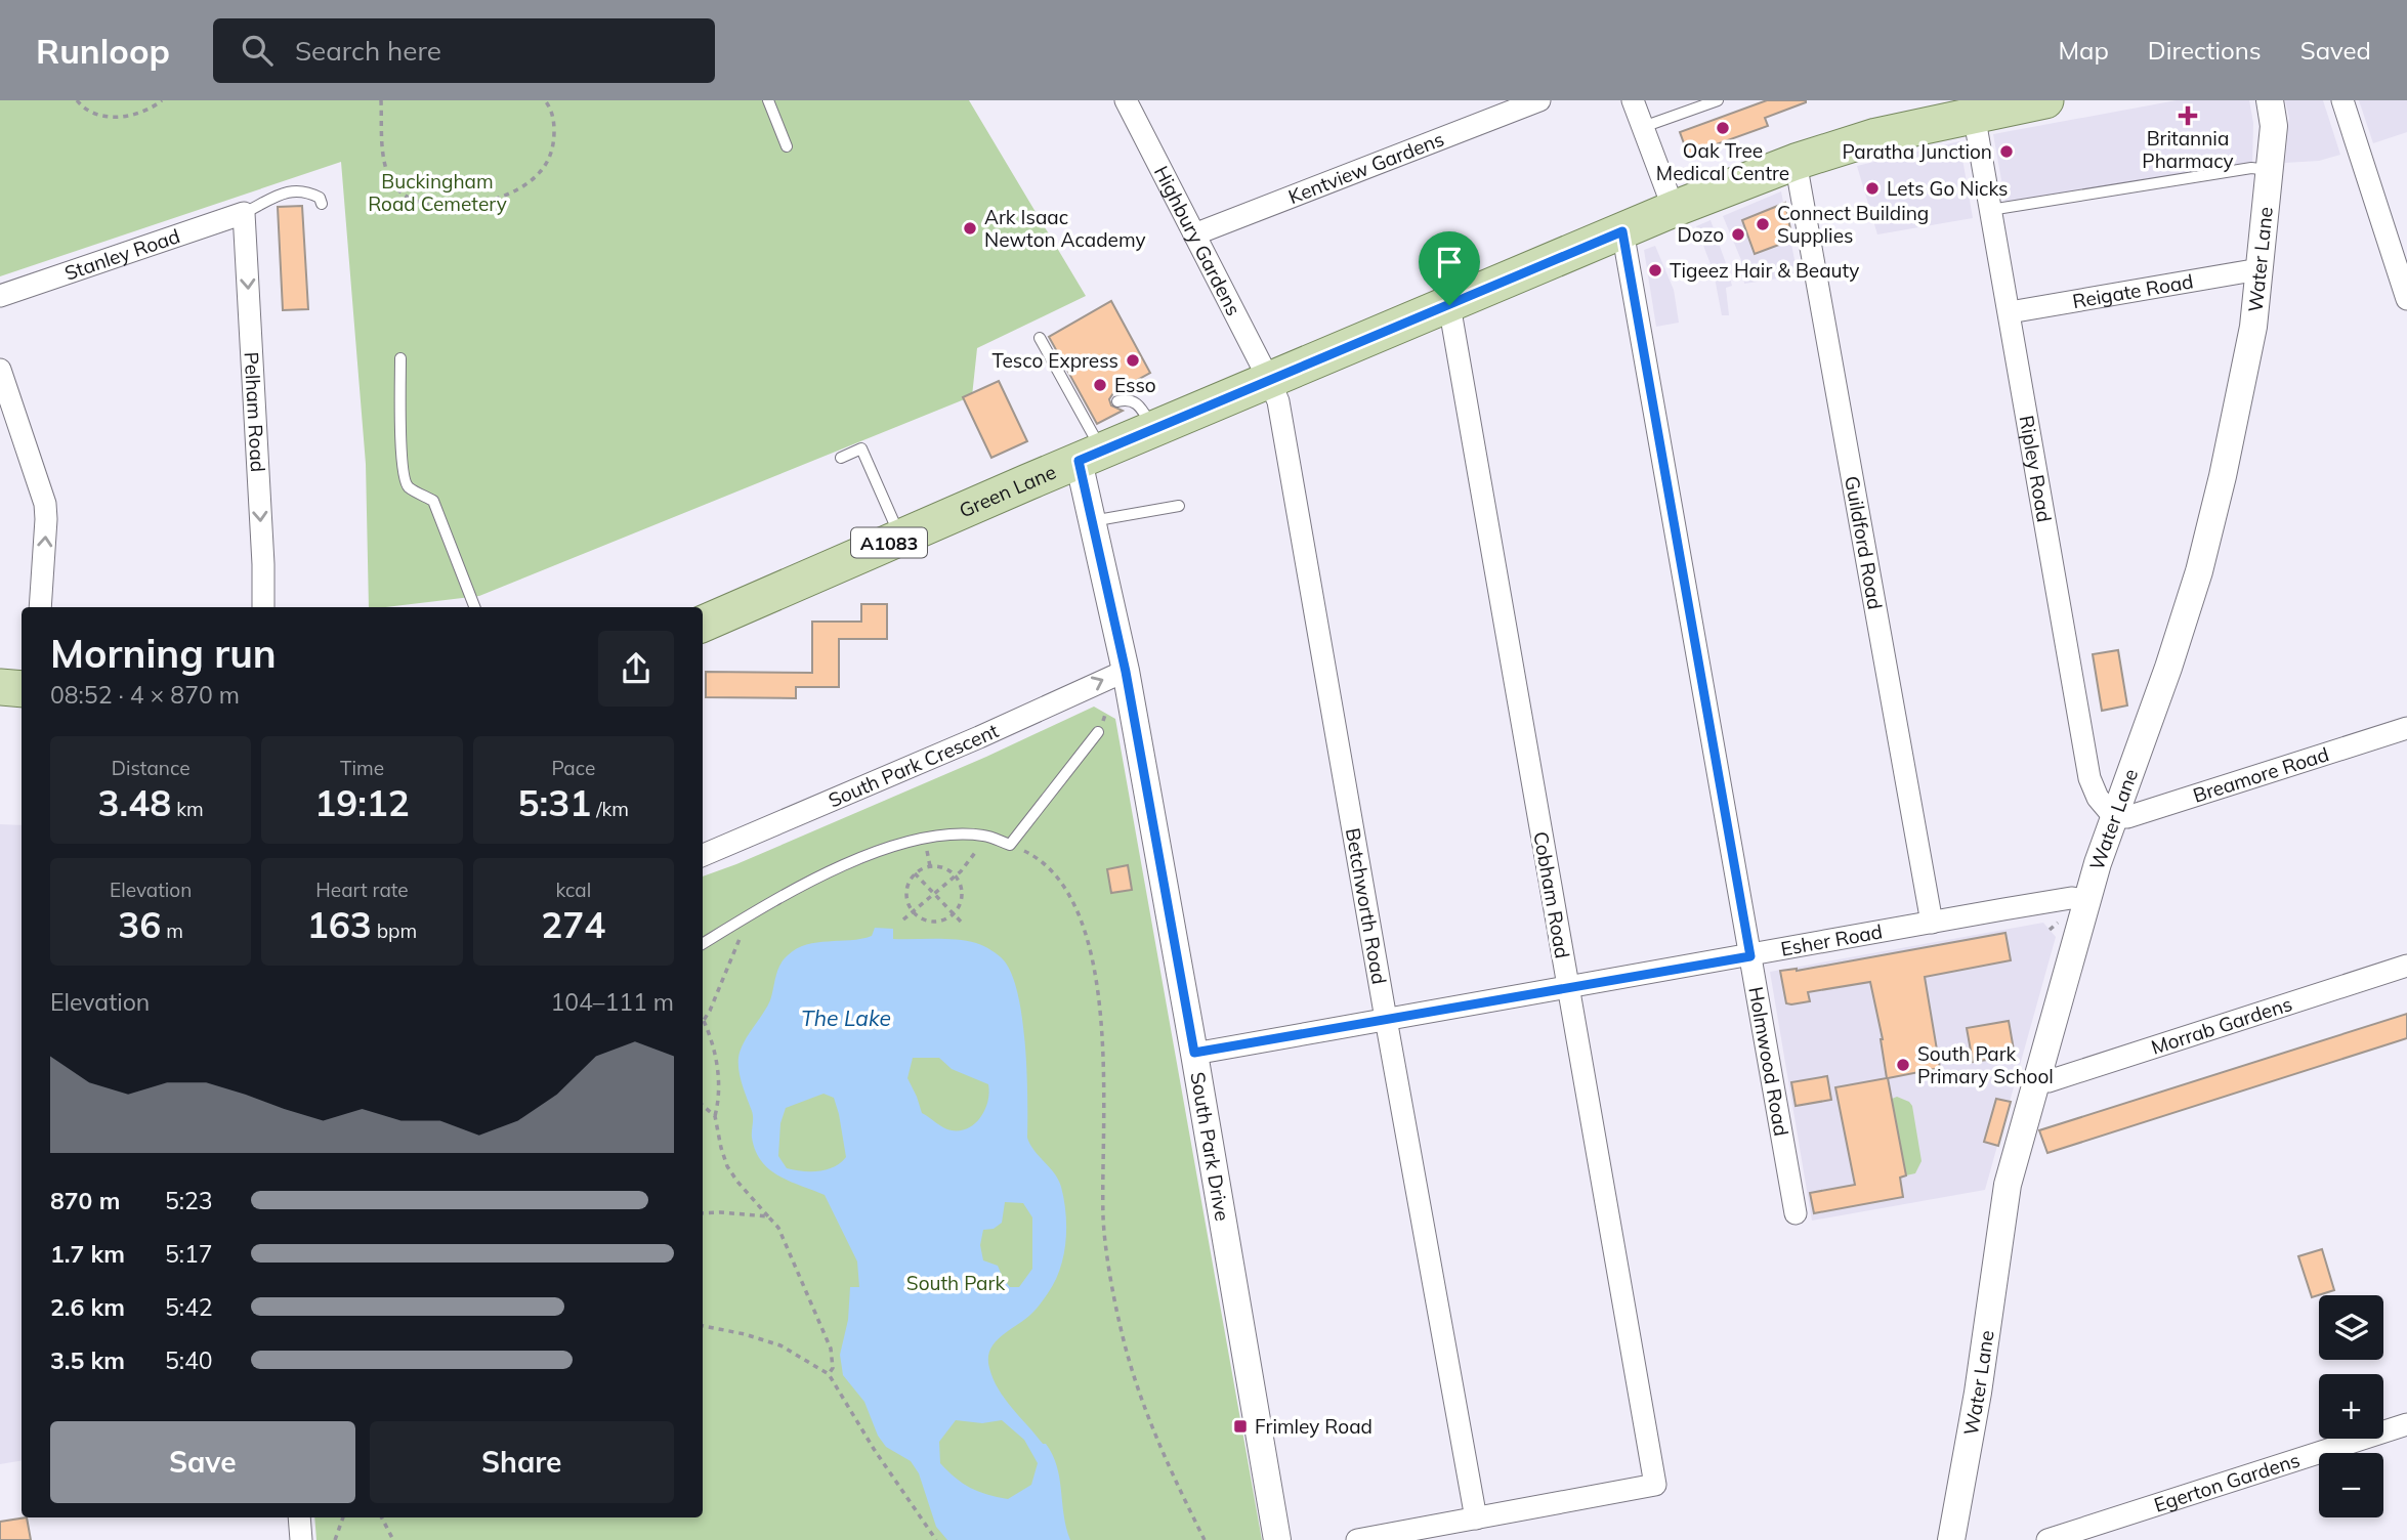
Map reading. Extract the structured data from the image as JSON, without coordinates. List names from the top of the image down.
{
  "streets": {
    "main road": ["Green Lane", "A1083"],
    "street": [
      "Kentview Gardens",
      "Highbury Gardens",
      "Stanley Road",
      "Water Lane",
      "Reigate Road",
      "Pelham Road",
      "Ripley Road",
      "Guildford Road",
      "South Park Crescent",
      "Breamore Road",
      "Cobham Road",
      "Betchworth Road",
      "Esher Road",
      "Morrab Gardens",
      "Holmwood Road",
      "South Park Drive",
      "Egerton Gardens"
    ]
  },
  "crossings": [
    ["Kentview Gardens", "Highbury Gardens"],
    ["Highbury Gardens", "Green Lane"],
    ["Highbury Gardens", "Betchworth Road"],
    ["Stanley Road", "Pelham Road"],
    ["Water Lane", "Reigate Road"],
    ["Water Lane", "Ripley Road"],
    ["Water Lane", "Breamore Road"],
    ["Water Lane", "Esher Road"],
    ["Water Lane", "Morrab Gardens"],
    ["Reigate Road", "Ripley Road"],
    ["Ripley Road", "Green Lane"],
    ["Ripley Road", "Breamore Road"],
    ["Green Lane", "Guildford Road"],
    ["Green Lane", "Cobham Road"],
    ["Green Lane", "Betchworth Road"],
    ["Green Lane", "Holmwood Road"],
    ["Green Lane", "South Park Drive"],
    ["Guildford Road", "Esher Road"],
    ["South Park Crescent", "South Park Drive"],
    ["Cobham Road", "Betchworth Road"],
    ["Cobham Road", "Esher Road"],
    ["Betchworth Road", "Esher Road"],
    ["Esher Road", "Holmwood Road"],
    ["Esher Road", "South Park Drive"]
  ],
  "one_way": ["Pelham Road", "South Park Crescent"],
  "water": ["The Lake"],
  "parks": ["Buckingham Road Cemetery", "South Park"],
  "places": {
    "health": ["Britannia Pharmacy"],
    "other": [
      "Oak Tree Medical Centre",
      "Paratha Junction",
      "Lets Go Nicks",
      "Connect Building Supplies",
      "Ark Isaac Newton Academy",
      "Dozo",
      "Tigeez Hair & Beauty",
      "Tesco Express",
      "Esso",
      "South Park Primary School"
    ],
    "transit": ["Frimley Road"]
  },
  "page": {
    "header": "Runloop",
    "search": "Search here",
    "nav": ["Map", "Directions", "Saved"],
    "heading": ["Morning run", "08:52 · 4 × 870 m"],
    "stats": [
      ["Distance", "3.48 km"],
      ["Time", "19:12"],
      ["Pace", "5:31 /km"],
      ["Elevation", "36 m"],
      ["Heart rate", "163 bpm"],
      ["kcal", "274"]
    ],
    "chart": ["Elevation", "104–111 m"],
    "list": [
      {
        "name": "870 m",
        "note": "5:23"
      },
      {
        "name": "1.7 km",
        "note": "5:17"
      },
      {
        "name": "2.6 km",
        "note": "5:42"
      },
      {
        "name": "3.5 km",
        "note": "5:40"
      }
    ],
    "map_buttons": ["+", "−"],
    "buttons": ["Save", "Share"]
  }
}
